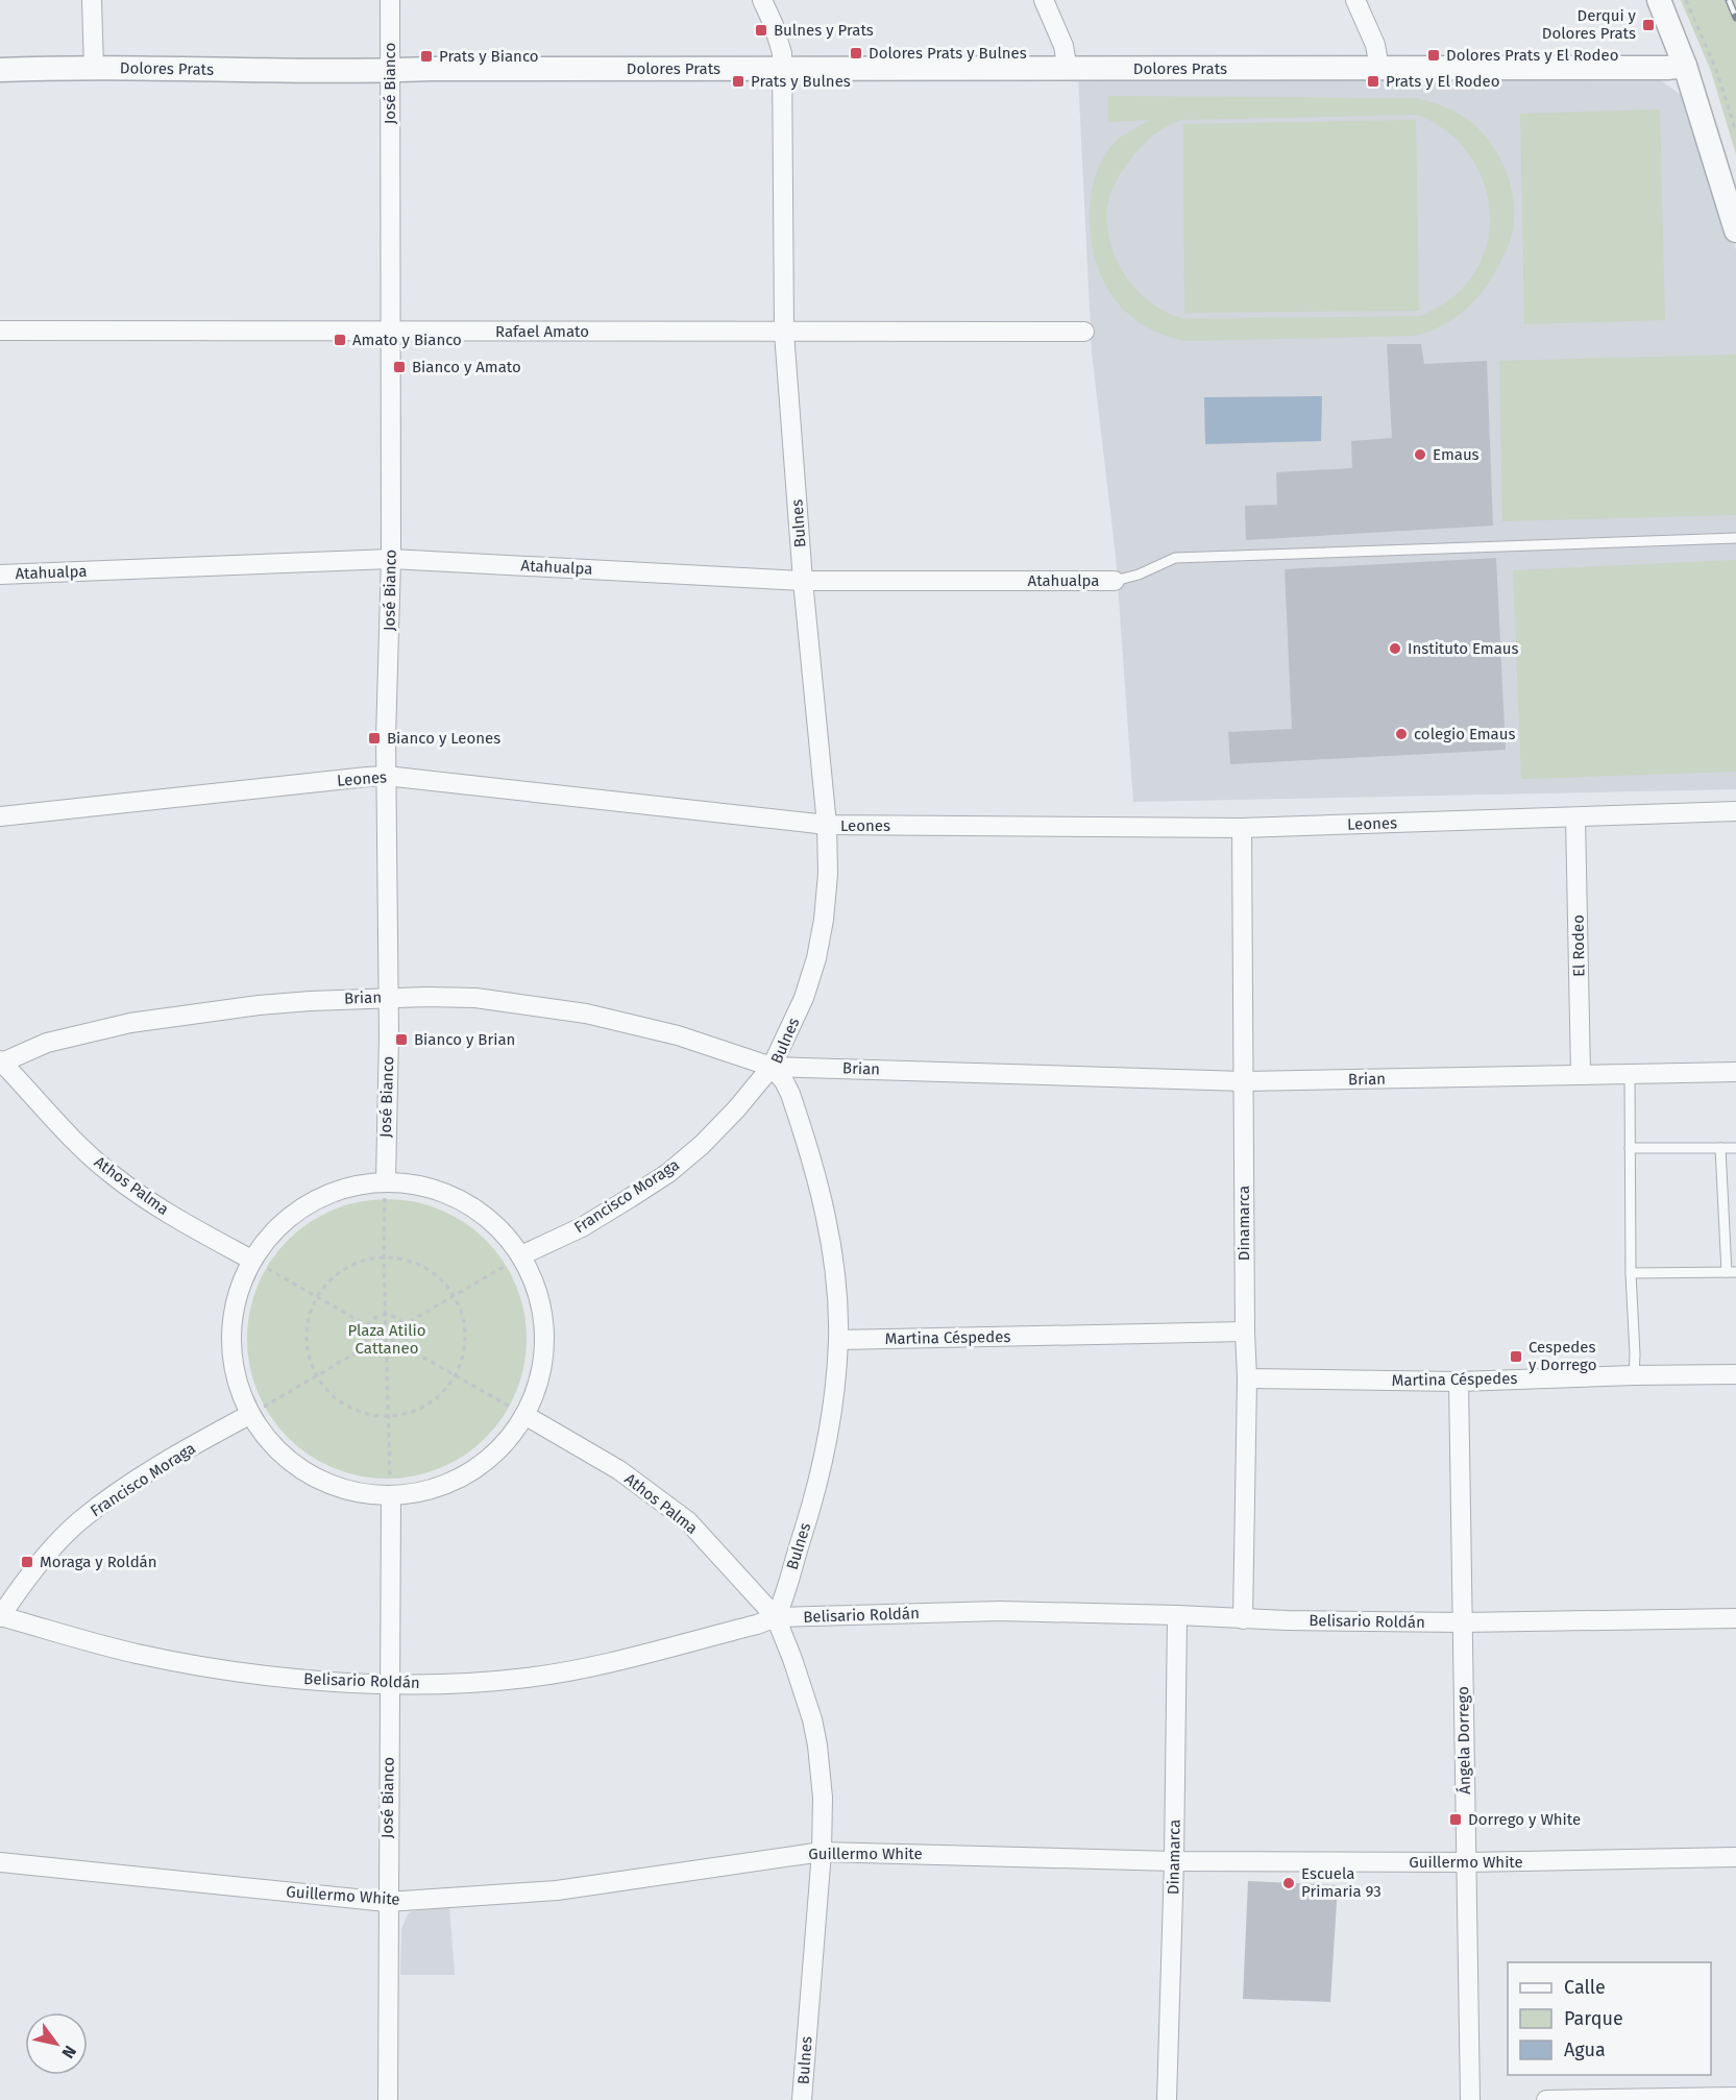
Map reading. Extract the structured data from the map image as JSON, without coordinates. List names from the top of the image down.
{
  "streets": {
    "street": [
      "Dolores Prats",
      "José Bianco",
      "Rafael Amato",
      "Bulnes",
      "Atahualpa",
      "Leones",
      "El Rodeo",
      "Brian",
      "Athos Palma",
      "Francisco Moraga",
      "Dinamarca",
      "Martina Céspedes",
      "Belisario Roldán",
      "Ángela Dorrego",
      "Guillermo White"
    ]
  },
  "crossings": [
    ["Dolores Prats", "José Bianco"],
    ["Dolores Prats", "Bulnes"],
    ["José Bianco", "Rafael Amato"],
    ["José Bianco", "Atahualpa"],
    ["José Bianco", "Leones"],
    ["José Bianco", "Brian"],
    ["José Bianco", "Belisario Roldán"],
    ["José Bianco", "Guillermo White"],
    ["Rafael Amato", "Bulnes"],
    ["Bulnes", "Atahualpa"],
    ["Bulnes", "Leones"],
    ["Bulnes", "Brian"],
    ["Bulnes", "Athos Palma"],
    ["Bulnes", "Francisco Moraga"],
    ["Bulnes", "Martina Céspedes"],
    ["Bulnes", "Belisario Roldán"],
    ["Bulnes", "Guillermo White"],
    ["Leones", "El Rodeo"],
    ["Leones", "Dinamarca"],
    ["El Rodeo", "Brian"],
    ["Brian", "Athos Palma"],
    ["Brian", "Francisco Moraga"],
    ["Brian", "Dinamarca"],
    ["Athos Palma", "Belisario Roldán"],
    ["Francisco Moraga", "Belisario Roldán"],
    ["Dinamarca", "Martina Céspedes"],
    ["Dinamarca", "Belisario Roldán"],
    ["Dinamarca", "Guillermo White"],
    ["Martina Céspedes", "Ángela Dorrego"],
    ["Belisario Roldán", "Ángela Dorrego"],
    ["Ángela Dorrego", "Guillermo White"]
  ],
  "parks": ["Plaza Atilio Cattaneo"],
  "places": {
    "transit": [
      "Derqui y Dolores Prats",
      "Bulnes y Prats",
      "Dolores Prats y Bulnes",
      "Dolores Prats y El Rodeo",
      "Prats y Bianco",
      "Prats y Bulnes",
      "Prats y El Rodeo",
      "Amato y Bianco",
      "Bianco y Amato",
      "Bianco y Leones",
      "Bianco y Brian",
      "Cespedes y Dorrego",
      "Moraga y Roldán",
      "Dorrego y White"
    ],
    "other": [
      "Emaus",
      "Instituto Emaus",
      "colegio Emaus",
      "Escuela Primaria 93"
    ]
  },
  "legend": ["Calle", "Parque", "Agua"],
  "north": "bottom right"
}
